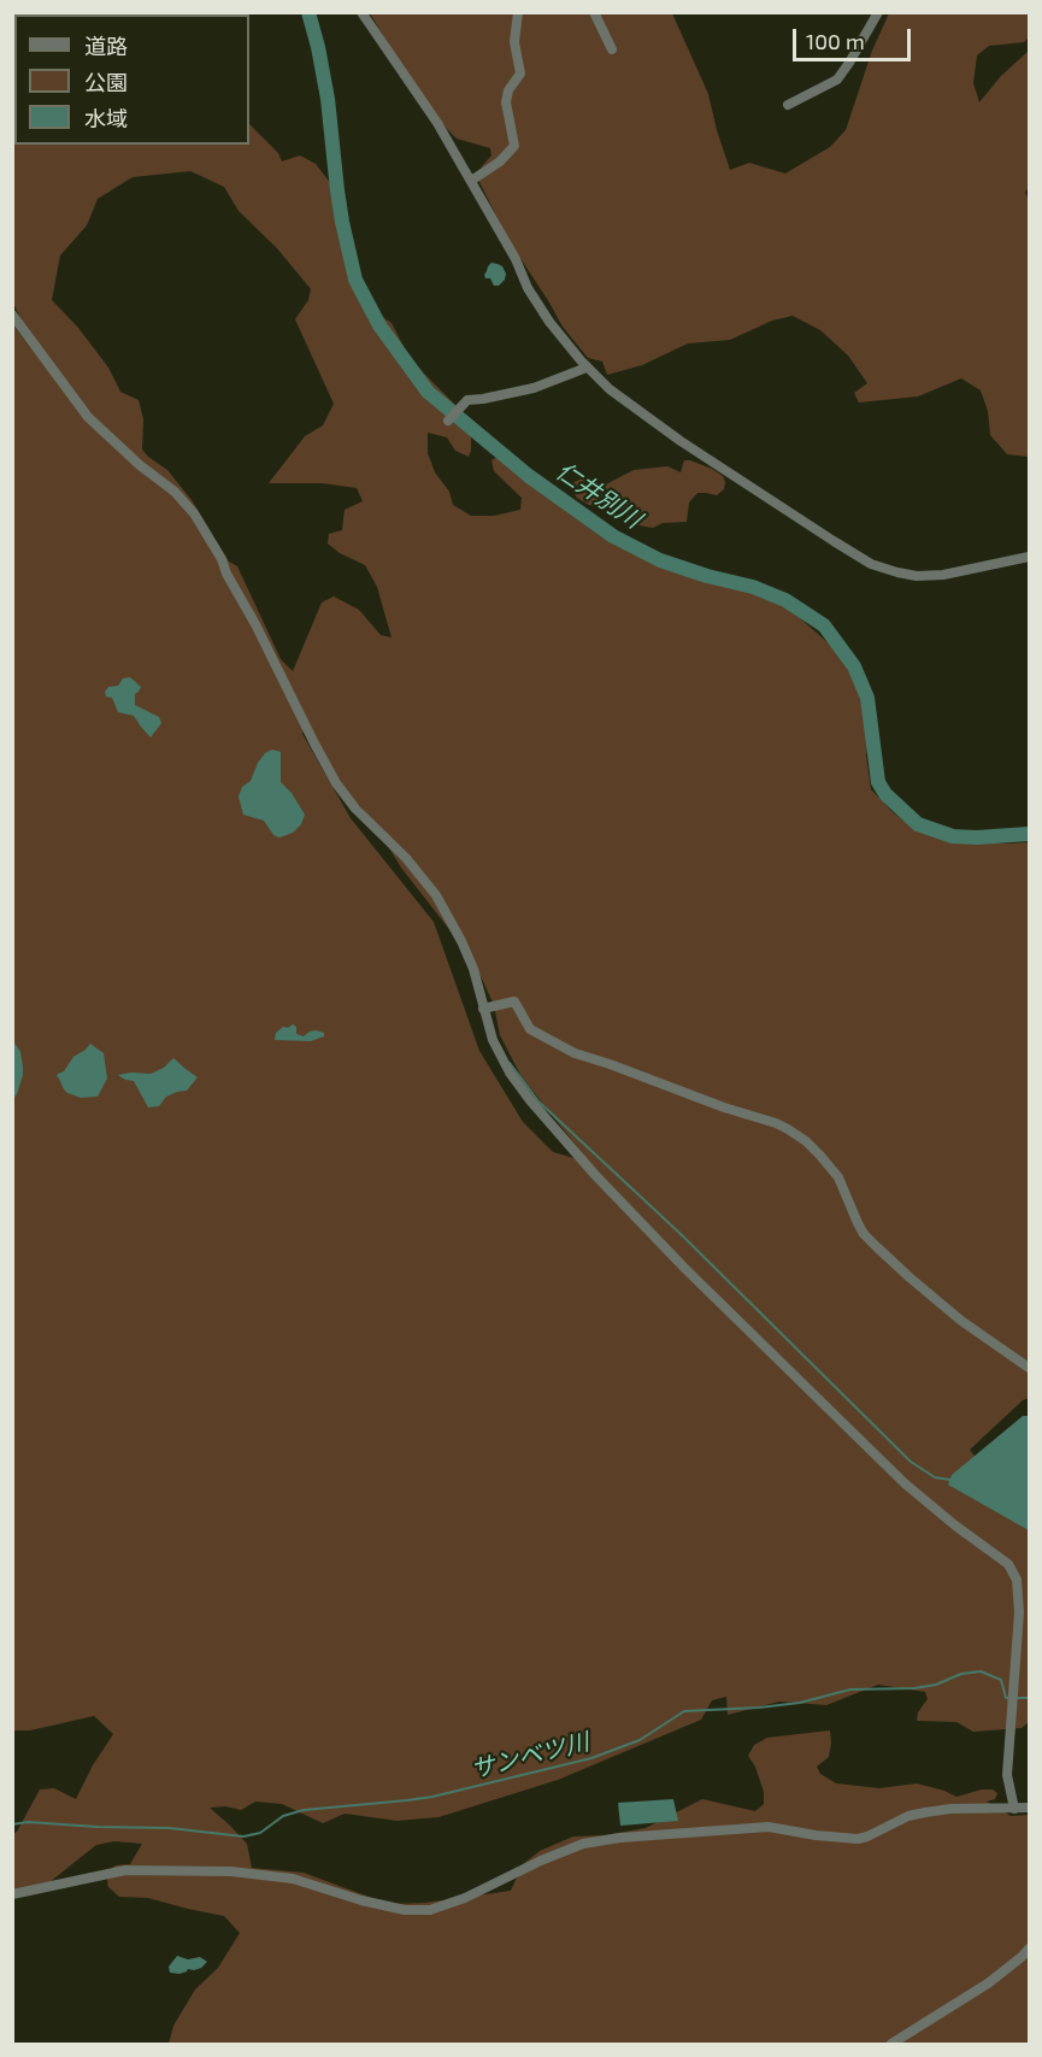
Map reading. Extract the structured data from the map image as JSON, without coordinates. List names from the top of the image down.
{
  "water": ["仁井別川", "サンベツ川"],
  "legend": ["道路", "公園", "水域"],
  "scale_bar": "100 m"
}
